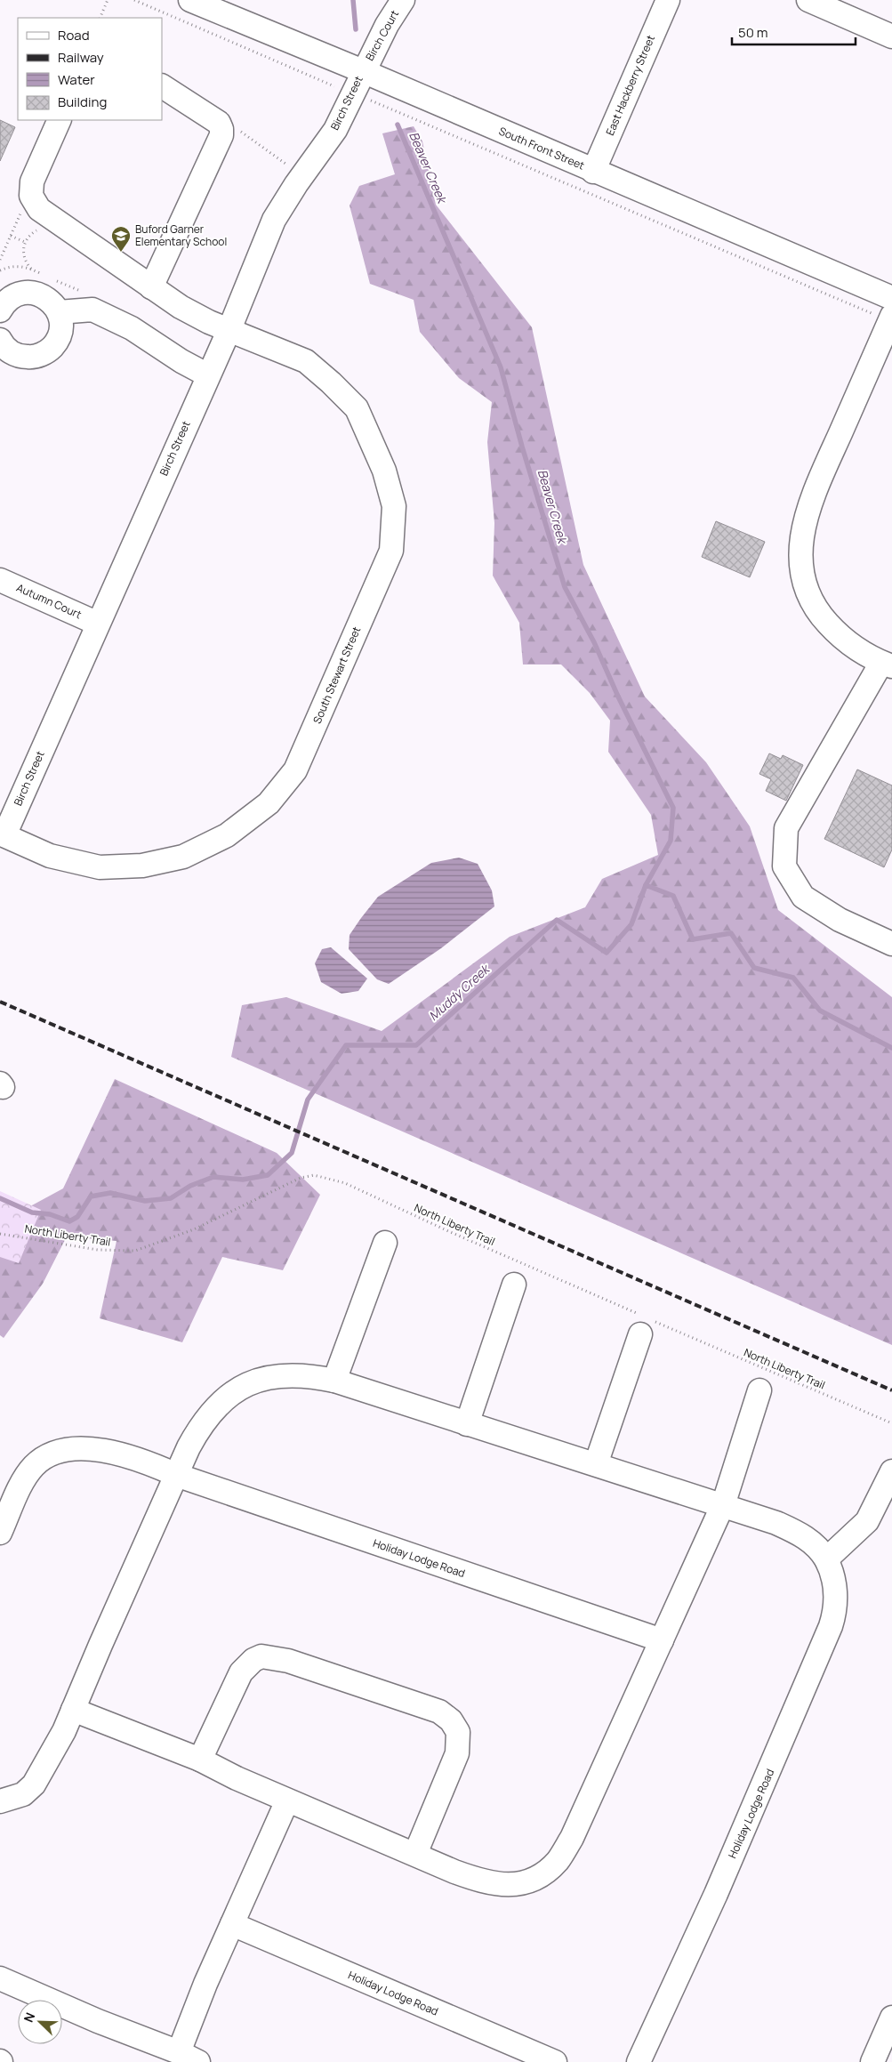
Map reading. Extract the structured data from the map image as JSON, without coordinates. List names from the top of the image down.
{
  "streets": {
    "street": [
      "Birch Court",
      "East Hackberry Street",
      "Birch Street",
      "South Front Street",
      "Autumn Court",
      "South Stewart Street",
      "Holiday Lodge Road"
    ],
    "path": ["North Liberty Trail"]
  },
  "crossings": [
    ["Birch Court", "Birch Street"],
    ["Birch Court", "South Front Street"],
    ["East Hackberry Street", "South Front Street"],
    ["Birch Street", "South Front Street"],
    ["Birch Street", "Autumn Court"],
    ["Birch Street", "South Stewart Street"]
  ],
  "water": ["Beaver Creek", "Muddy Creek"],
  "places": {
    "school or university": ["Buford Garner Elementary School"]
  },
  "legend": [
    "Road",
    "Railway",
    "Water",
    "Building"
  ],
  "scale_bar": "50 m",
  "north": "top left"
}
